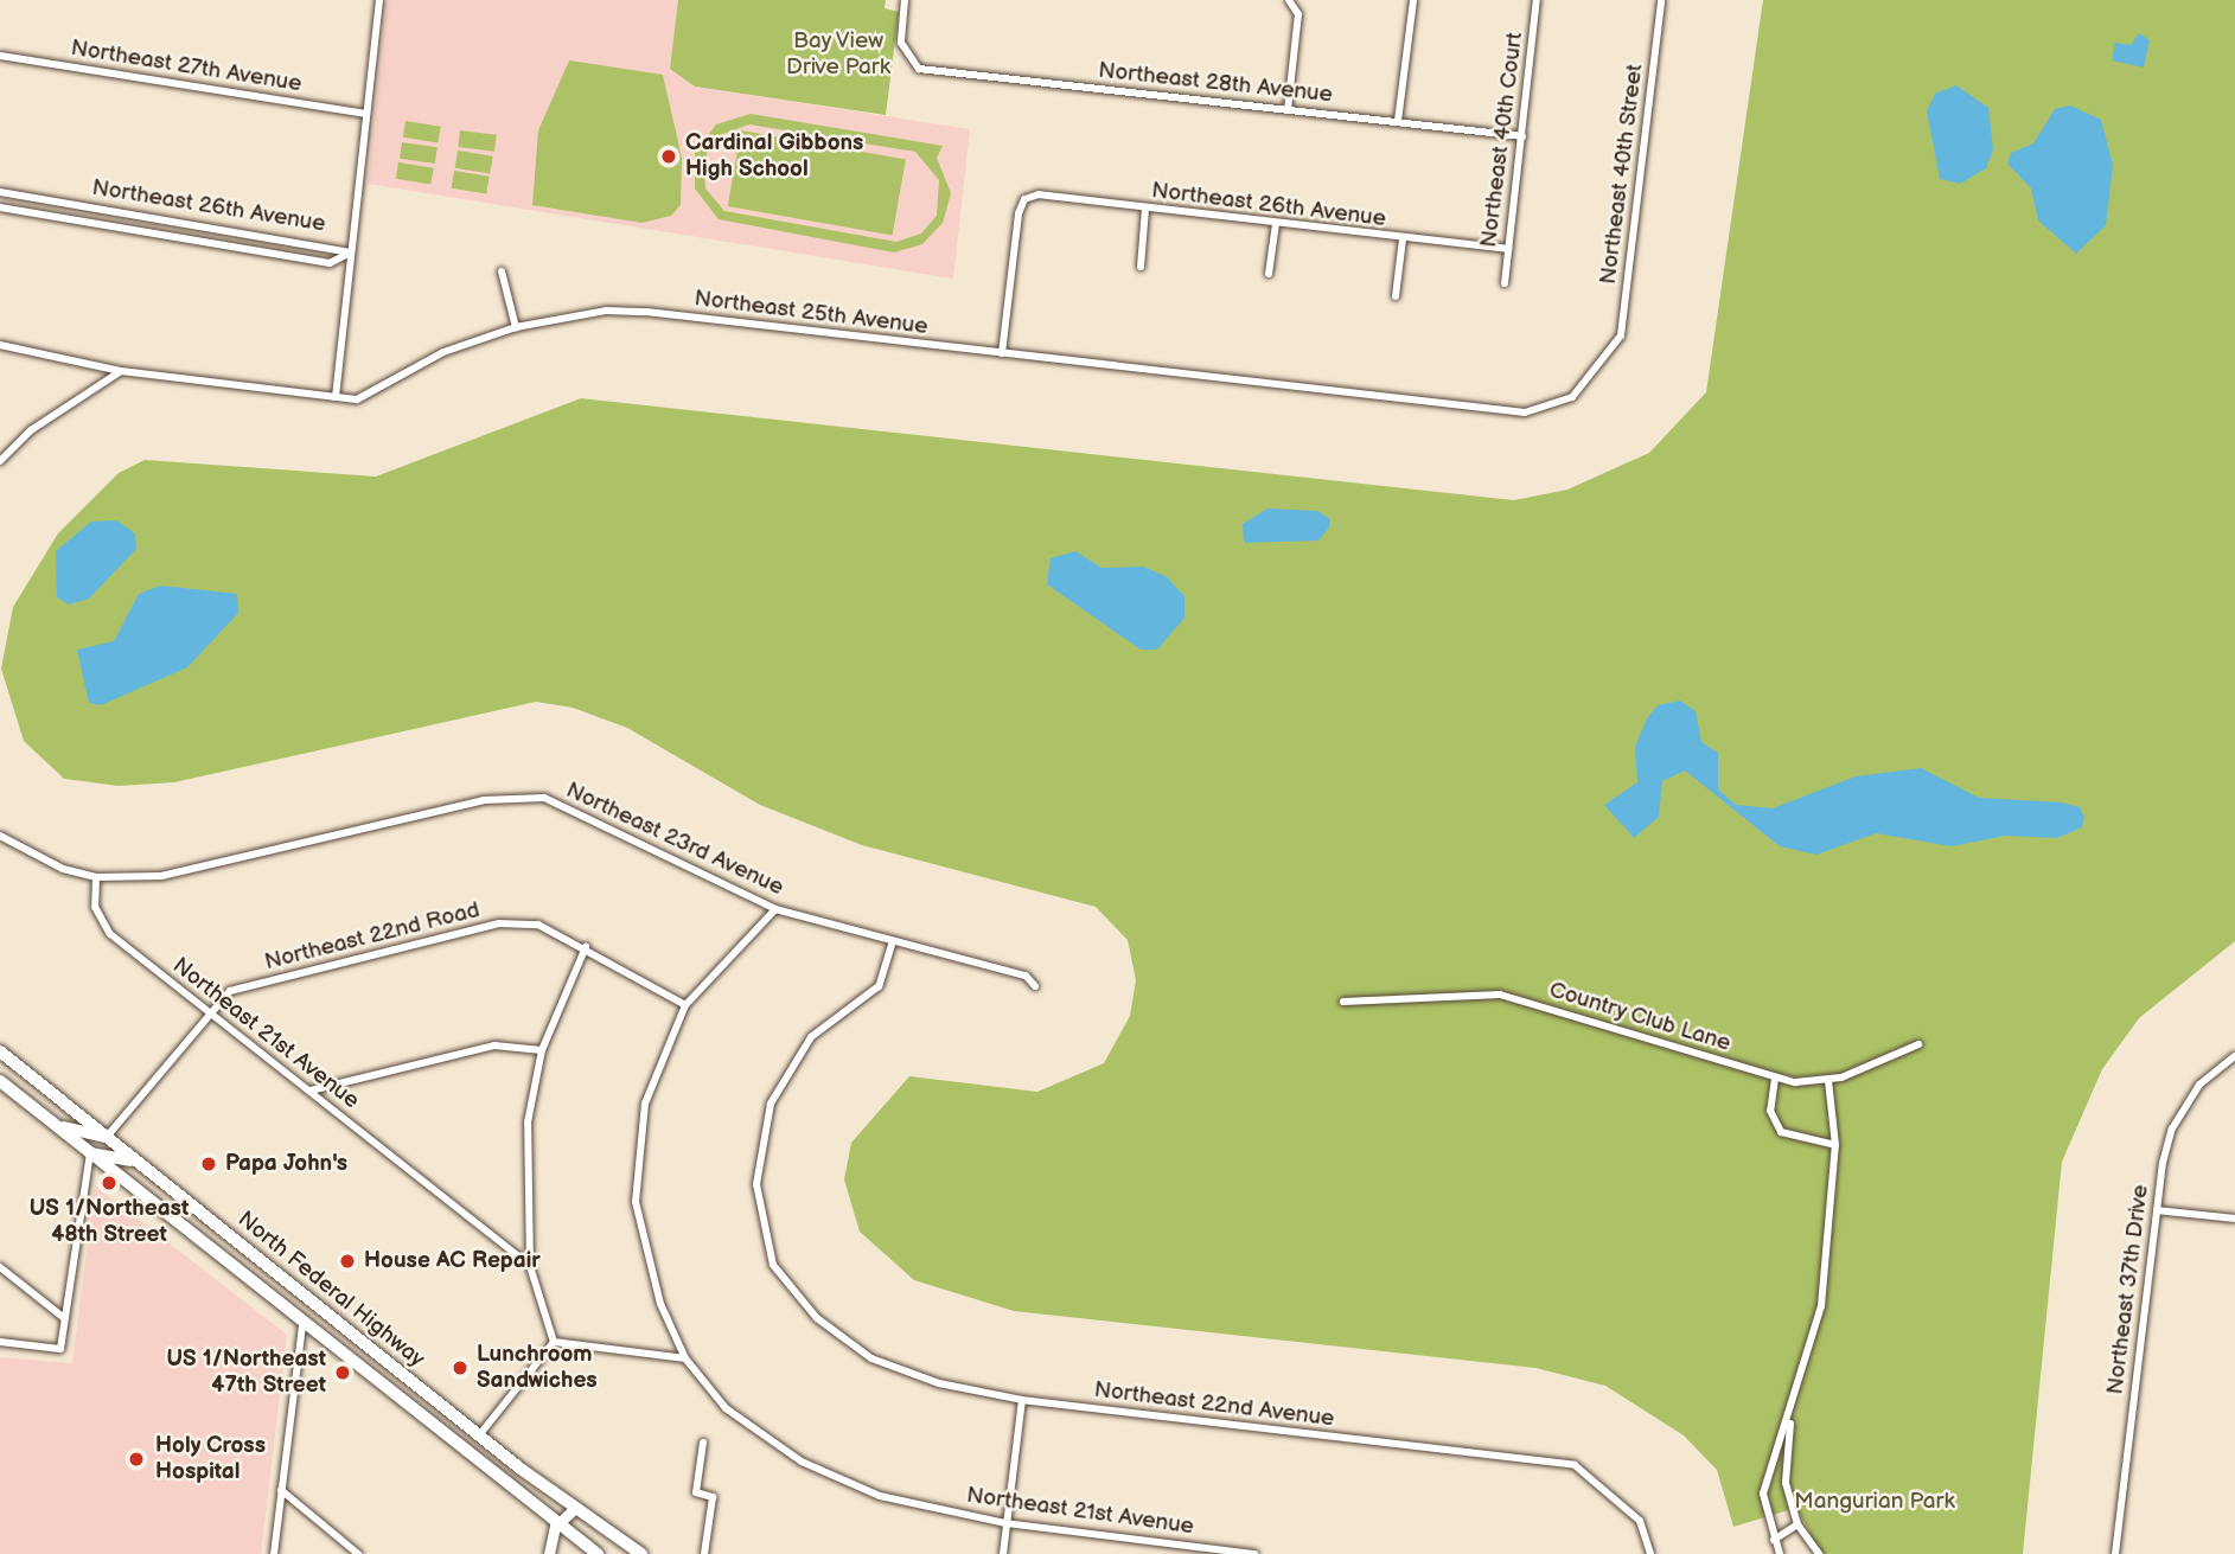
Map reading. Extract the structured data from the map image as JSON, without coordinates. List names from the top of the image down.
{
  "streets": {
    "main road": ["North Federal Highway"],
    "street": [
      "Northeast 27th Avenue",
      "Northeast 28th Avenue",
      "Northeast 40th Court",
      "Northeast 40th Street",
      "Northeast 26th Avenue",
      "Northeast 25th Avenue",
      "Northeast 23rd Avenue",
      "Northeast 22nd Road",
      "Country Club Lane",
      "Northeast 21st Avenue",
      "Northeast 37th Drive",
      "Northeast 22nd Avenue"
    ]
  },
  "crossings": [
    ["Northeast 28th Avenue", "Northeast 40th Court"],
    ["Northeast 40th Court", "Northeast 26th Avenue"],
    ["Northeast 40th Street", "Northeast 25th Avenue"],
    ["Northeast 26th Avenue", "Northeast 25th Avenue"],
    ["Northeast 23rd Avenue", "Northeast 21st Avenue"],
    ["Northeast 23rd Avenue", "Northeast 22nd Avenue"],
    ["Northeast 22nd Road", "Northeast 21st Avenue"],
    ["Northeast 22nd Road", "North Federal Highway"]
  ],
  "parks": ["Bay View Drive Park", "Mangurian Park"],
  "places": [
    "Cardinal Gibbons High School",
    "Papa John's",
    "US 1/Northeast 48th Street",
    "House AC Repair",
    "Lunchroom Sandwiches",
    "US 1/Northeast 47th Street",
    "Holy Cross Hospital"
  ]
}
